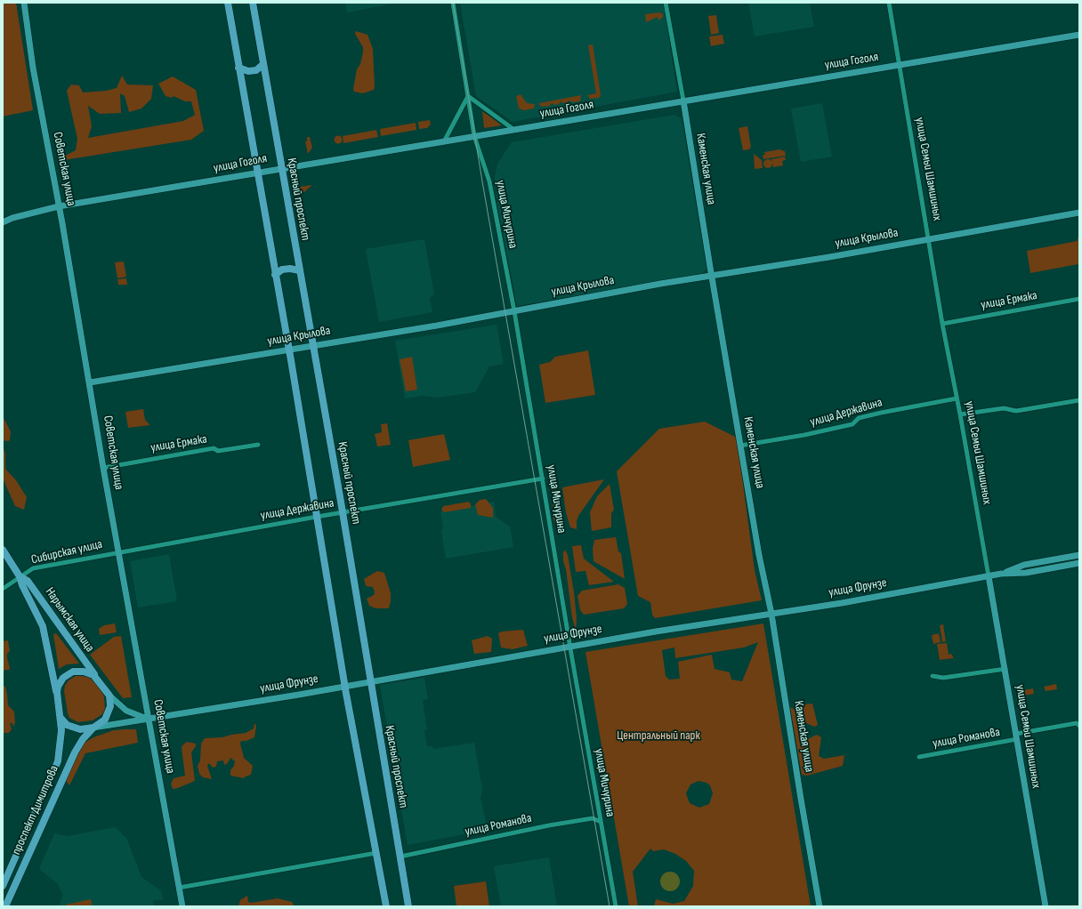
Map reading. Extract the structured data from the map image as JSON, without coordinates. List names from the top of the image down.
{
  "streets": {
    "main road": ["Красный проспект", "Нарымская улица", "проспект Димитрова"],
    "street": [
      "улица Гоголя",
      "Советская улица",
      "Каменская улица",
      "улица Семьи Шамшиных",
      "улица Мичурина",
      "улица Крылова",
      "улица Ермака",
      "улица Державина",
      "Сибирская улица",
      "улица Фрунзе",
      "улица Романова"
    ]
  },
  "crossings": [
    ["улица Гоголя", "Советская улица"],
    ["улица Гоголя", "Каменская улица"],
    ["улица Гоголя", "улица Семьи Шамшиных"],
    ["улица Гоголя", "Красный проспект"],
    ["улица Гоголя", "улица Мичурина"],
    ["Советская улица", "улица Крылова"],
    ["Советская улица", "улица Ермака"],
    ["Советская улица", "улица Державина"],
    ["Советская улица", "Сибирская улица"],
    ["Советская улица", "улица Фрунзе"],
    ["Каменская улица", "улица Крылова"],
    ["Каменская улица", "улица Державина"],
    ["Каменская улица", "улица Фрунзе"],
    ["улица Семьи Шамшиных", "улица Крылова"],
    ["улица Семьи Шамшиных", "улица Ермака"],
    ["улица Семьи Шамшиных", "улица Державина"],
    ["улица Семьи Шамшиных", "улица Фрунзе"],
    ["улица Семьи Шамшиных", "улица Романова"],
    ["Красный проспект", "улица Крылова"],
    ["Красный проспект", "улица Державина"],
    ["Красный проспект", "улица Фрунзе"],
    ["Красный проспект", "улица Романова"],
    ["улица Мичурина", "улица Крылова"],
    ["улица Мичурина", "улица Державина"],
    ["улица Мичурина", "улица Фрунзе"],
    ["улица Мичурина", "улица Романова"],
    ["улица Державина", "Сибирская улица"],
    ["Сибирская улица", "Нарымская улица"],
    ["улица Фрунзе", "Нарымская улица"],
    ["улица Фрунзе", "проспект Димитрова"],
    ["Нарымская улица", "проспект Димитрова"]
  ],
  "parks": ["Центральный парк"]
}
